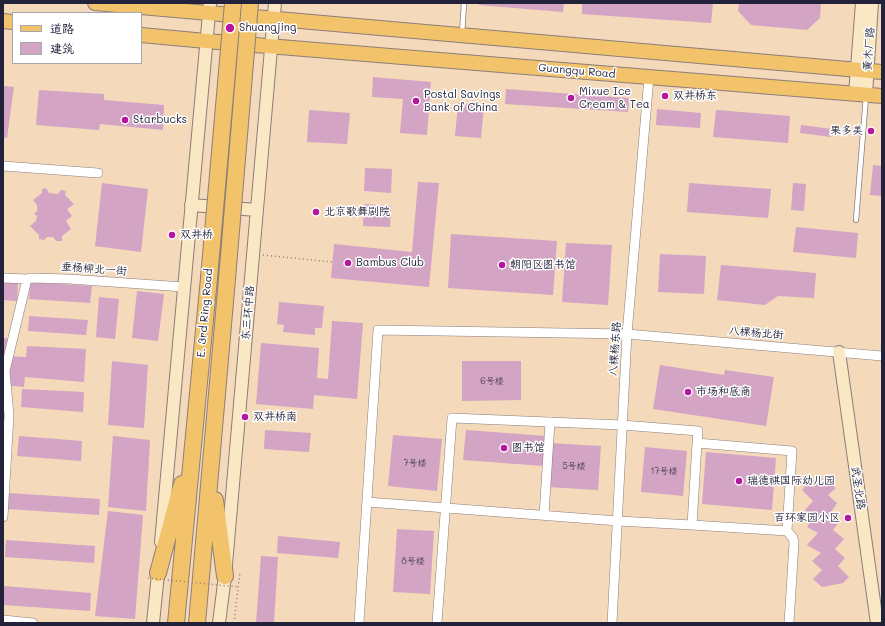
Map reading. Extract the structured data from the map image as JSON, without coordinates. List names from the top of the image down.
{
  "streets": {
    "highway": ["E. 3rd Ring Road"],
    "main road": ["Guangqu Road"],
    "street": [
      "黄木厂路",
      "垂杨柳北一街",
      "东三环中路",
      "八棵杨北街",
      "八棵杨东路",
      "武圣北路"
    ]
  },
  "crossings": [
    ["黄木厂路", "Guangqu Road"],
    ["Guangqu Road", "东三环中路"],
    ["Guangqu Road", "八棵杨东路"],
    ["八棵杨北街", "八棵杨东路"],
    ["八棵杨北街", "武圣北路"]
  ],
  "places": [
    "Shuangjing",
    "双井桥东",
    "Mixue Ice Cream & Tea",
    "Postal Savings Bank of China",
    "Starbucks",
    "果多美",
    "北京歌舞剧院",
    "双井桥",
    "Bambus Club",
    "朝阳区图书馆",
    "市场和底商",
    "双井桥南",
    "图书馆",
    "瑞德祺国际幼儿园",
    "百环家园小区"
  ],
  "house_numbers": [
    "6号楼",
    "7号楼",
    "5号楼",
    "17号楼",
    "8号楼"
  ],
  "legend": ["道路", "建筑"]
}
